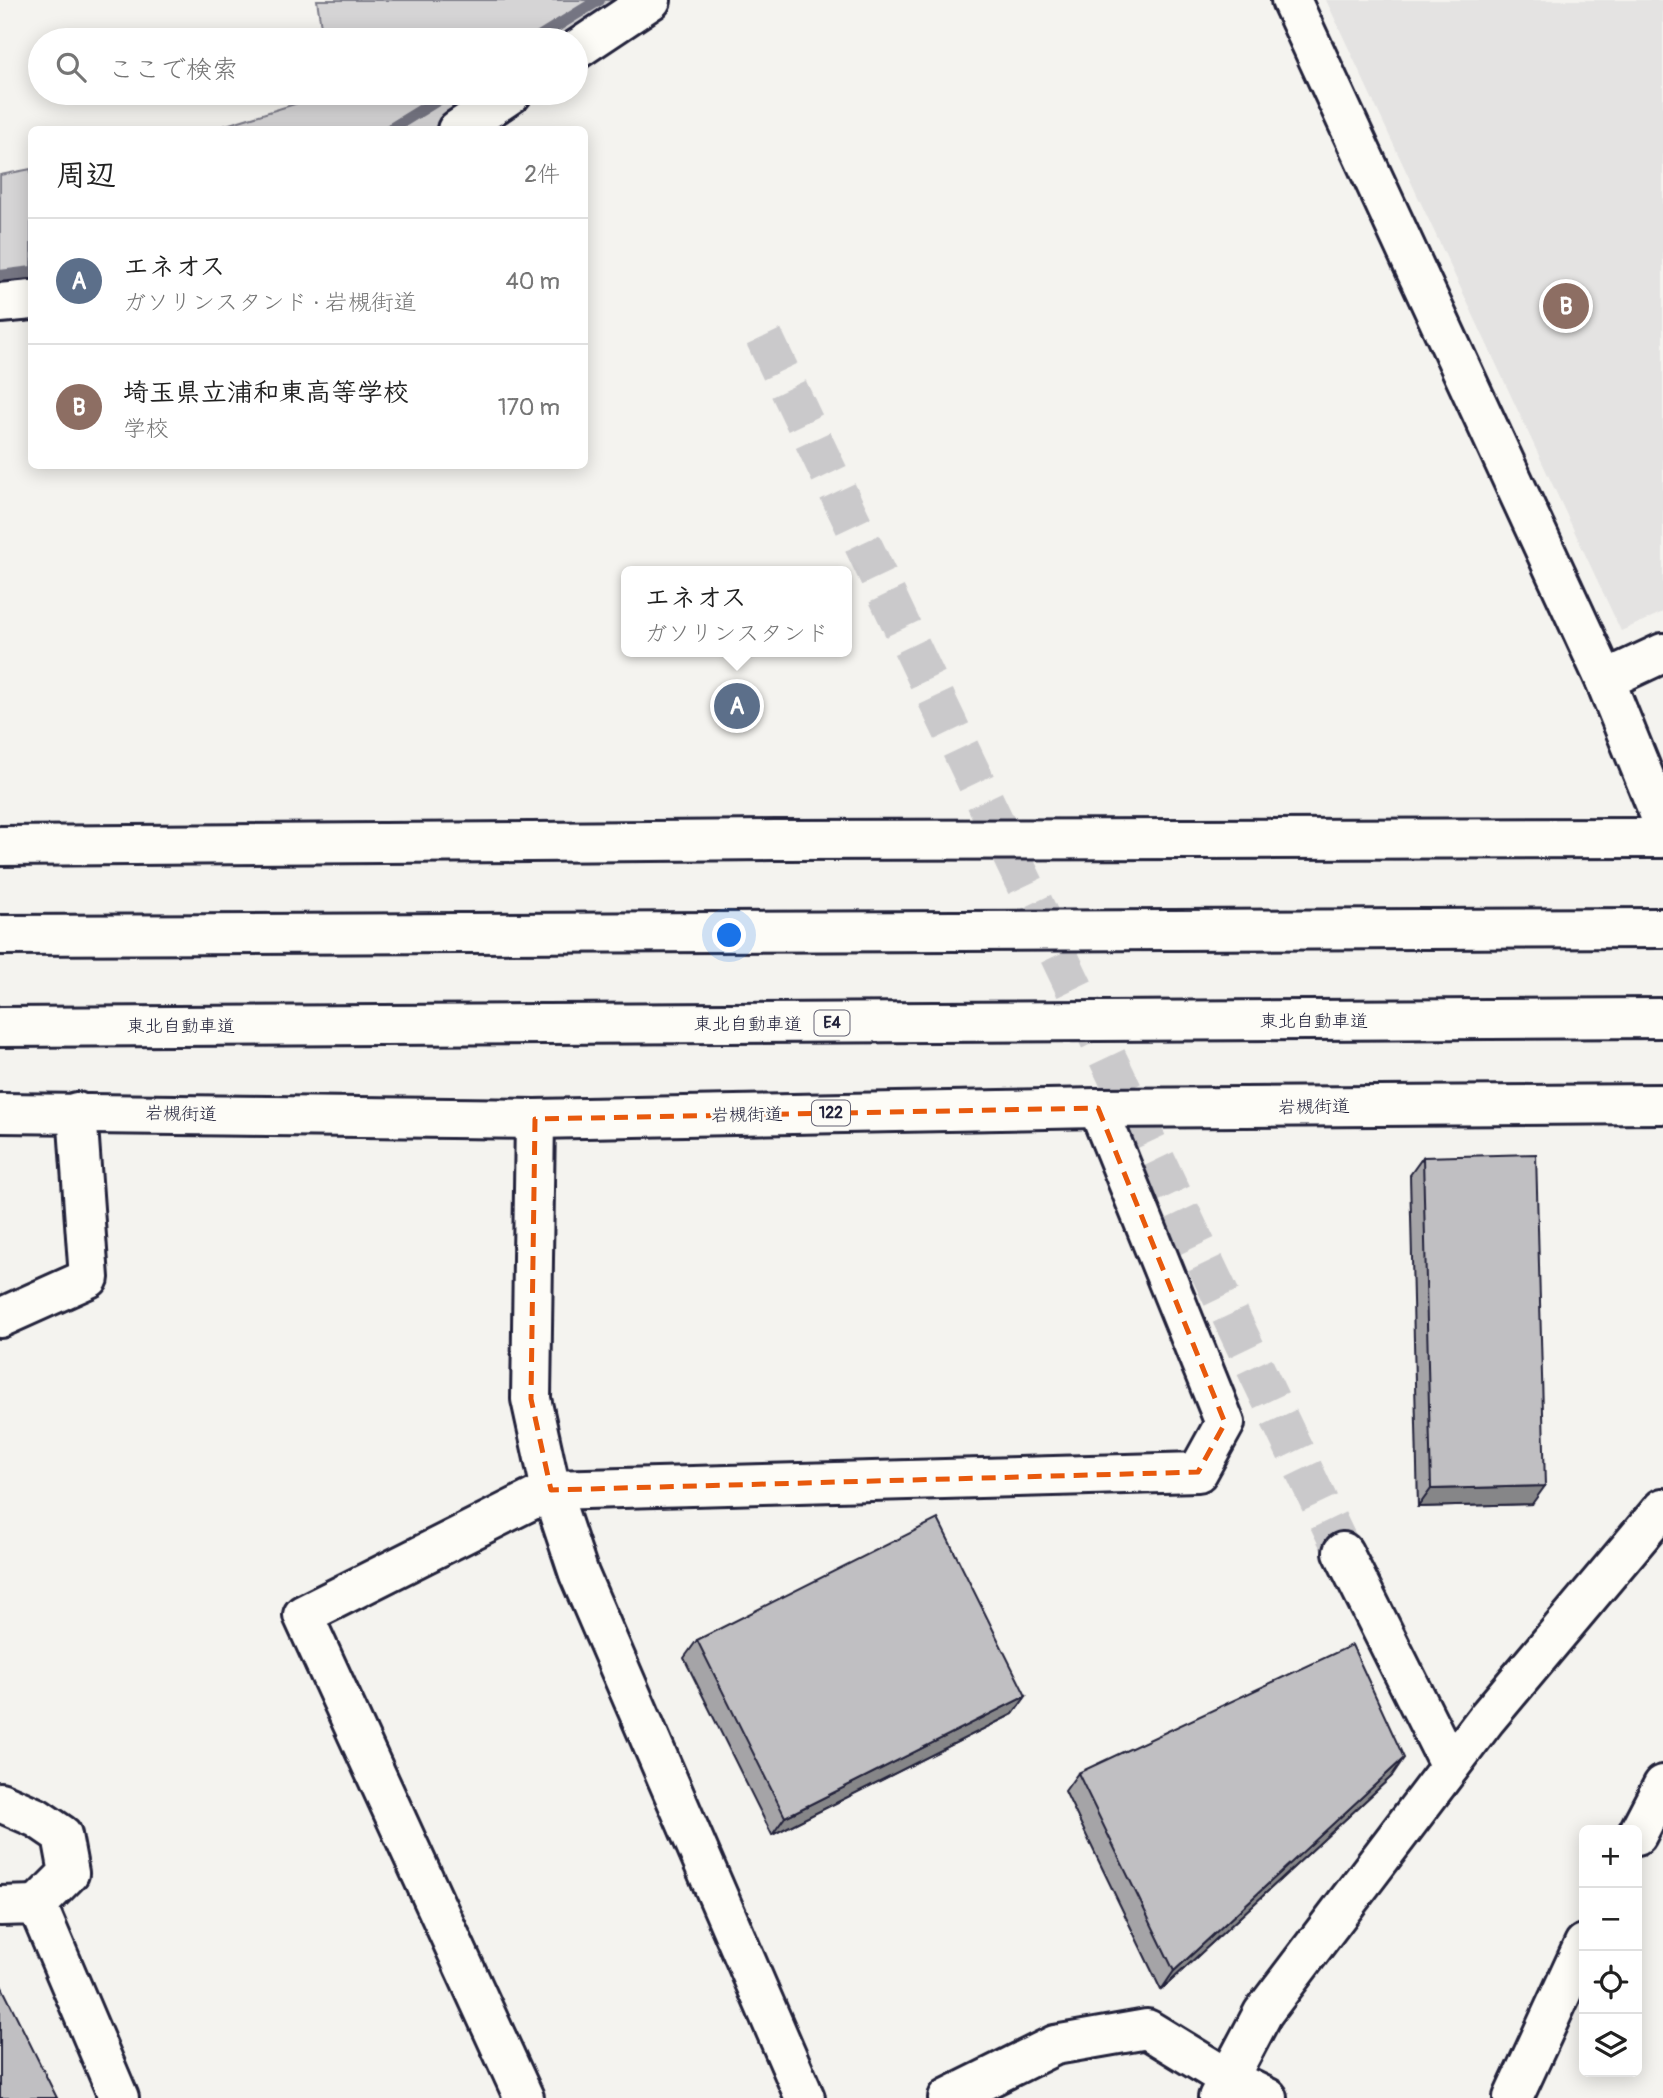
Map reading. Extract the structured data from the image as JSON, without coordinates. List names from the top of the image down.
{
  "streets": {
    "main road": [
      "東北自動車道",
      "E4",
      "岩槻街道",
      "122"
    ]
  },
  "page": {
    "search": "ここで検索",
    "heading": ["周辺", "2件"],
    "list": [
      {
        "mark": "A",
        "name": "エネオス",
        "note": "ガソリンスタンド · 岩槻街道",
        "value": "40 m"
      },
      {
        "mark": "B",
        "name": "埼玉県立浦和東高等学校",
        "note": "学校",
        "value": "170 m"
      }
    ],
    "pins": ["B", "A"],
    "popup": ["エネオス", "ガソリンスタンド"],
    "map_buttons": ["+", "−"]
  }
}
